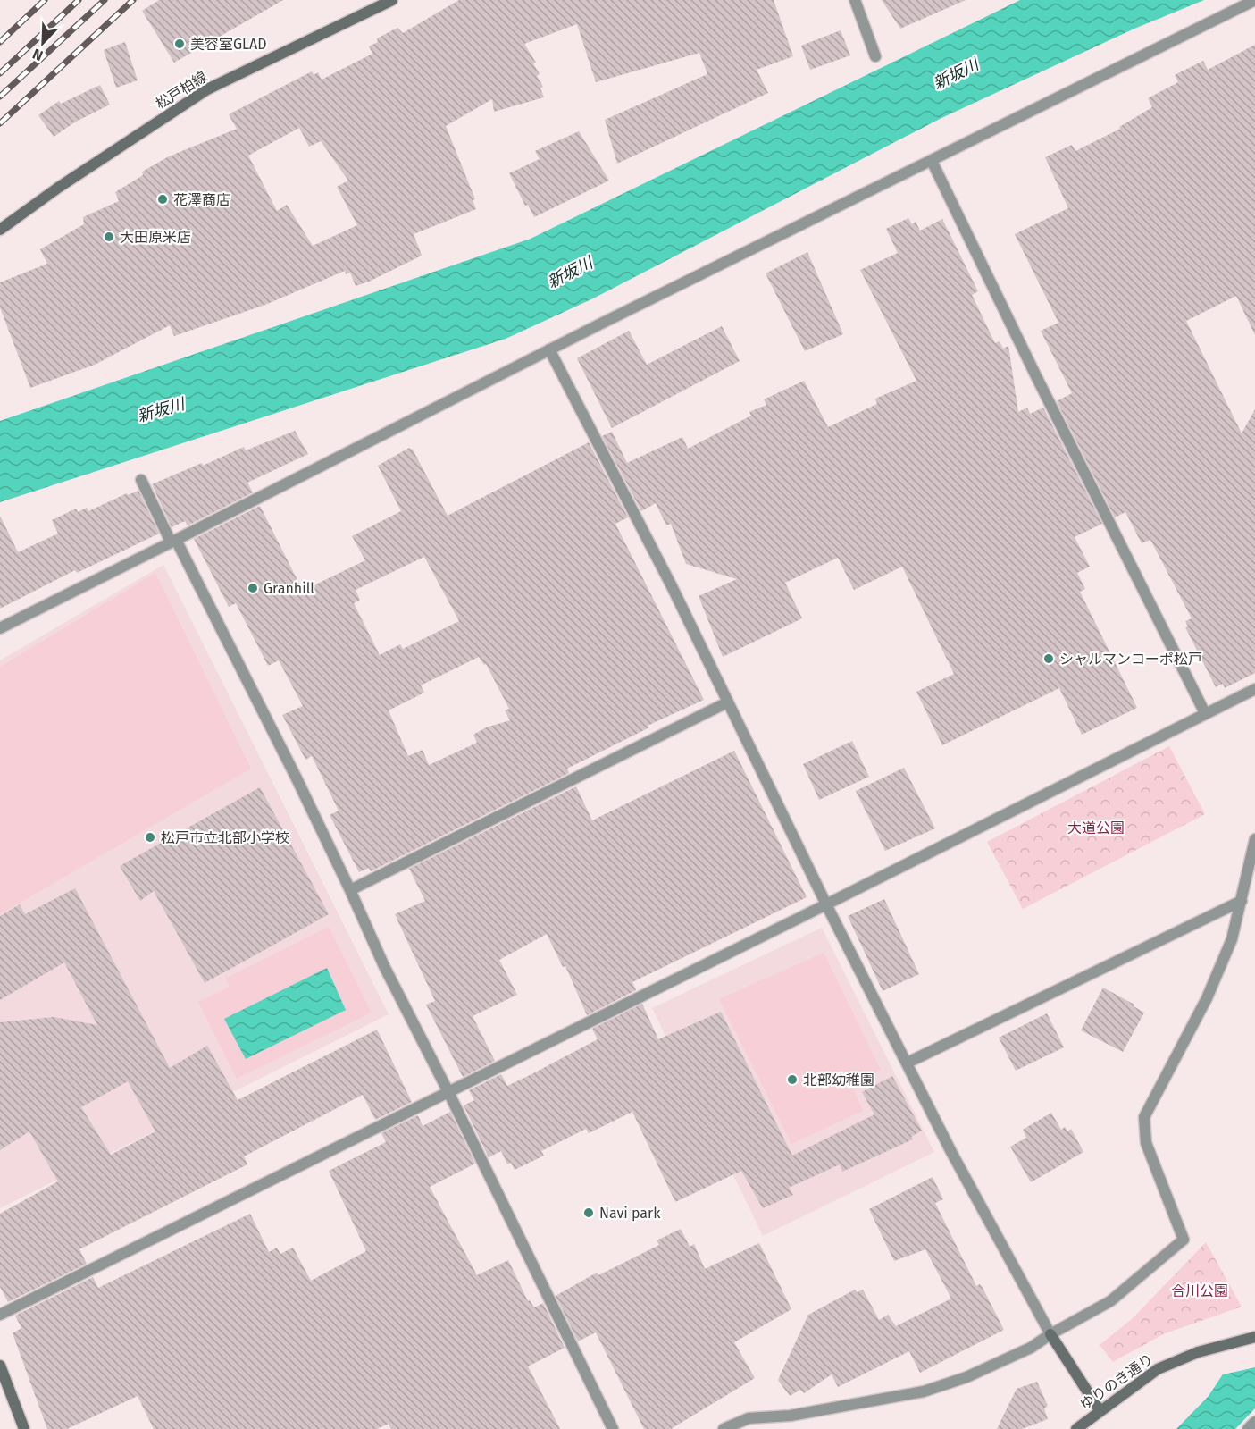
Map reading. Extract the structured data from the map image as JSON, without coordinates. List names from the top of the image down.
{
  "streets": {
    "main road": ["松戸柏線", "ゆりのき通り"]
  },
  "water": ["新坂川"],
  "parks": ["大道公園", "合川公園"],
  "places": [
    "美容室GLAD",
    "花澤商店",
    "大田原米店",
    "Granhill",
    "シャルマンコーポ松戸",
    "松戸市立北部小学校",
    "北部幼稚園",
    "Navi park"
  ],
  "north": "bottom left"
}
